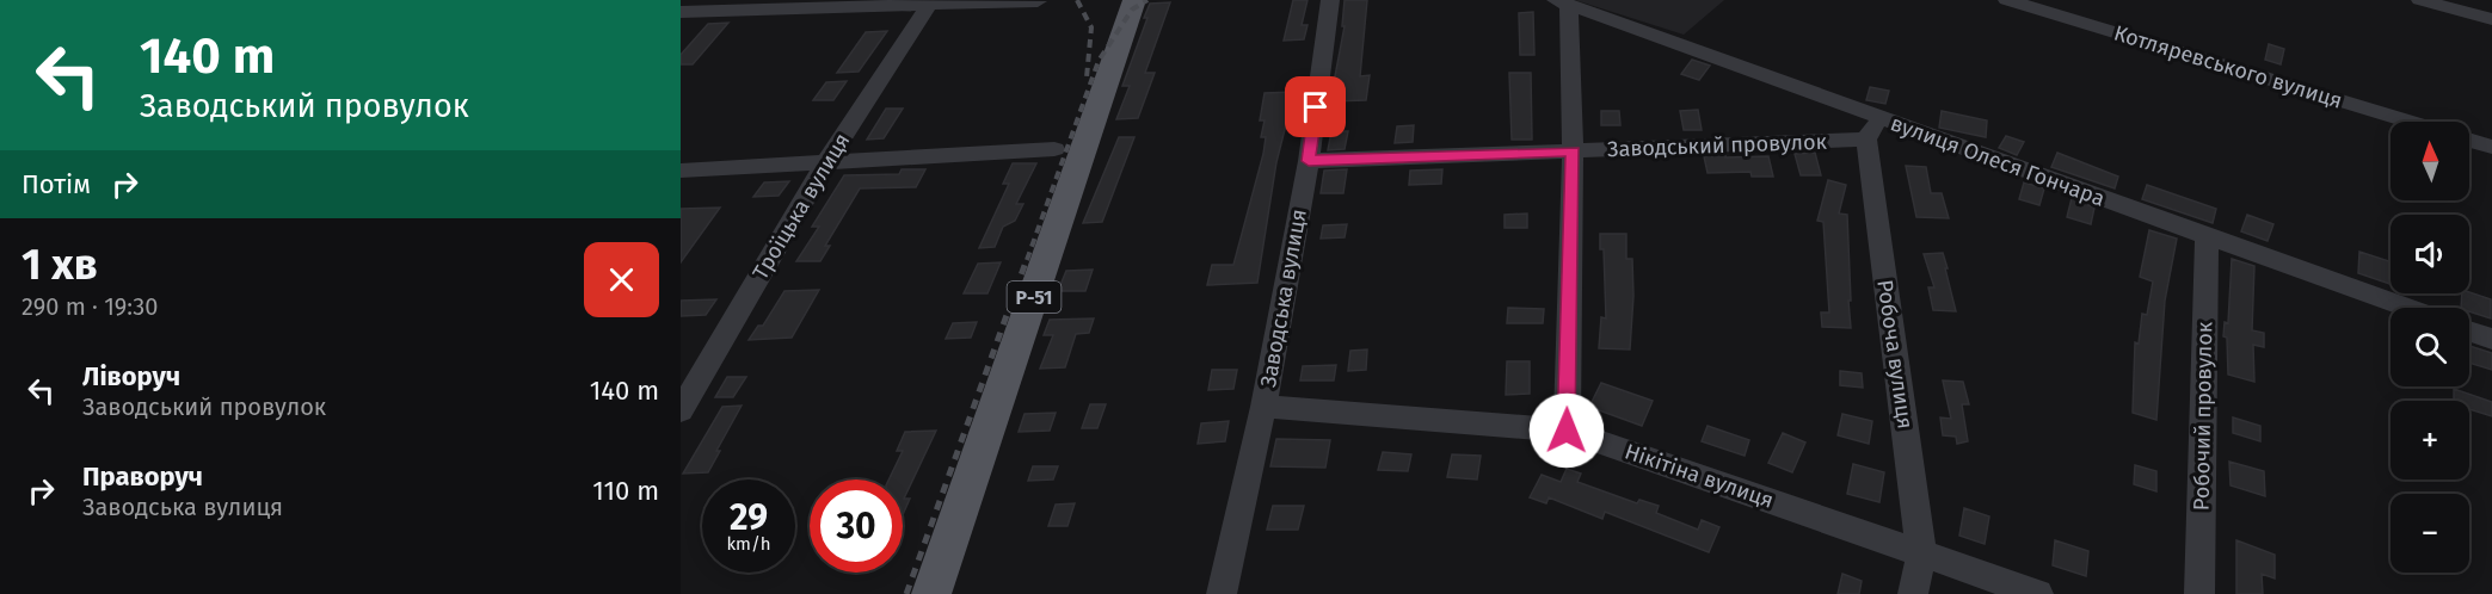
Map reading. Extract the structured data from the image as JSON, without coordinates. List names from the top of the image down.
{
  "streets": {
    "main road": ["Р-51"],
    "street": [
      "Котляревського вулиця",
      "Заводський провулок",
      "вулиця Олеся Гончара",
      "Троїцька вулиця",
      "Заводська вулиця",
      "Робоча вулиця",
      "Робочий провулок",
      "Нікітіна вулиця"
    ]
  },
  "crossings": [
    ["Заводський провулок", "вулиця Олеся Гончара"],
    ["Заводський провулок", "Заводська вулиця"],
    ["Заводський провулок", "Робоча вулиця"],
    ["вулиця Олеся Гончара", "Робоча вулиця"],
    ["вулиця Олеся Гончара", "Робочий провулок"],
    ["Заводська вулиця", "Нікітіна вулиця"],
    ["Робоча вулиця", "Нікітіна вулиця"]
  ],
  "north": "top",
  "page": {
    "turn": ["140 m", "Заводський провулок"],
    "map_buttons": ["+", "−"],
    "then": "Потім",
    "heading": ["1 хв", "290 m · 19:30"],
    "list": [
      {
        "name": "Ліворуч",
        "note": "Заводський провулок",
        "value": "140 m"
      },
      {
        "name": "Праворуч",
        "note": "Заводська вулиця",
        "value": "110 m"
      }
    ],
    "speed": "29 km/h",
    "limit": "30"
  }
}
